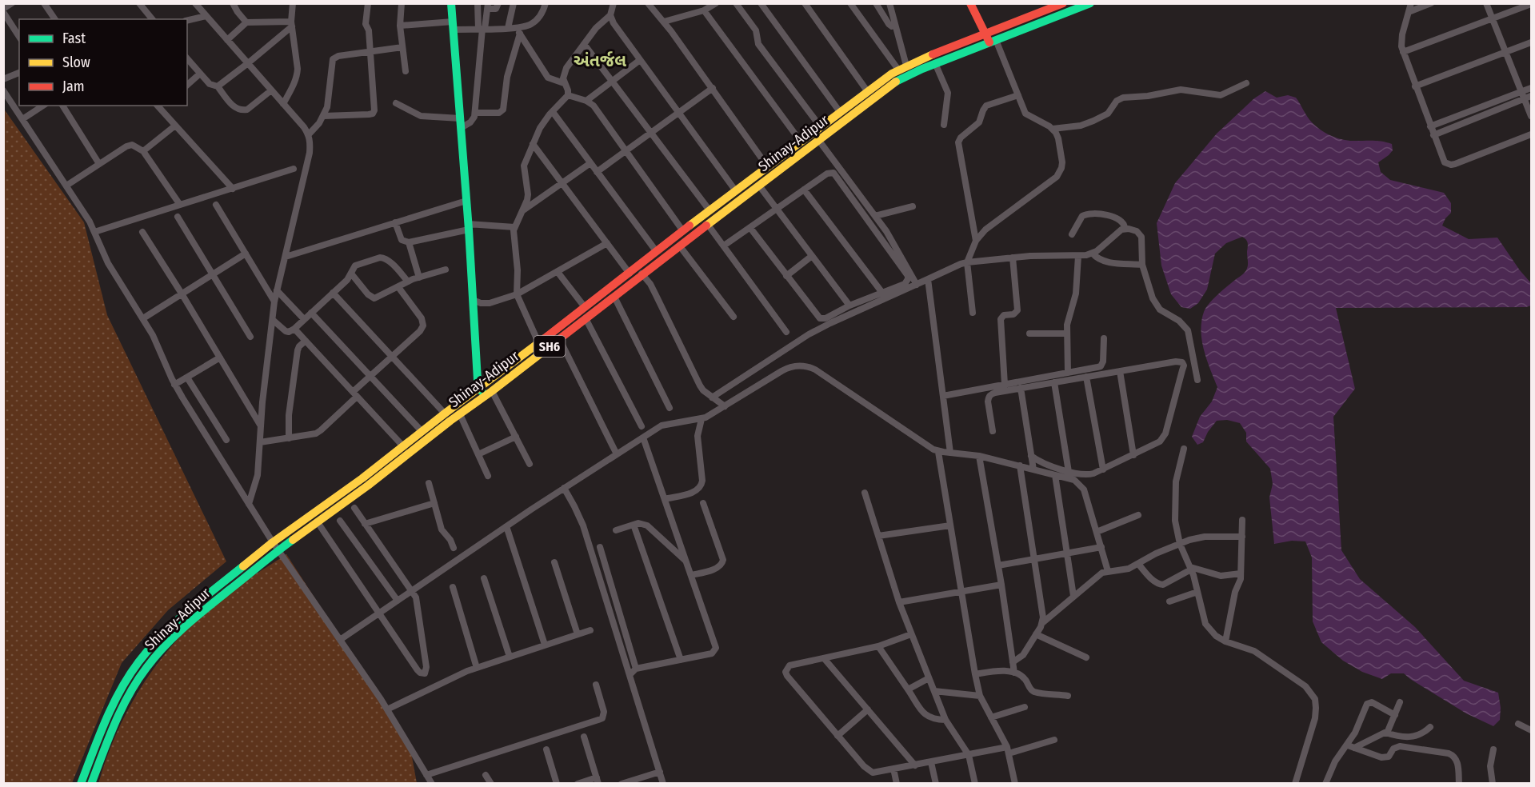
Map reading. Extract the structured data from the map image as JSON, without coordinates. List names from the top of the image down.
{
  "streets": {
    "main road": ["Shinay-Adipur", "SH6"]
  },
  "districts": ["અંતર્જલ"],
  "legend": ["Fast", "Slow", "Jam"]
}
